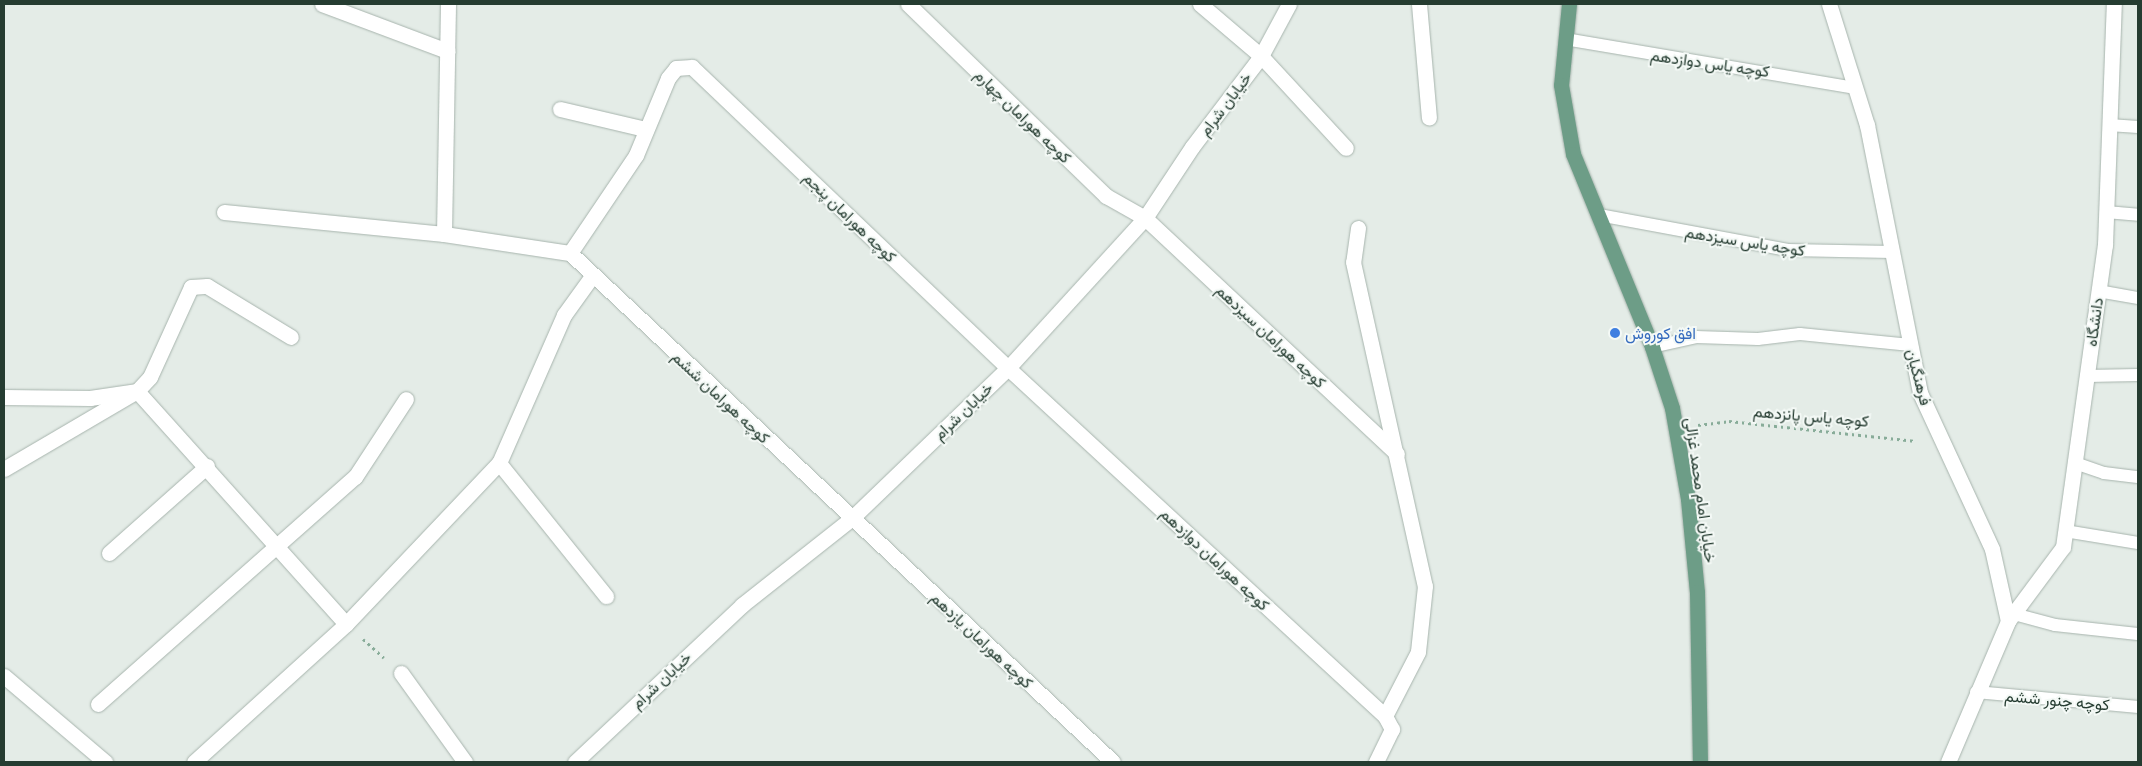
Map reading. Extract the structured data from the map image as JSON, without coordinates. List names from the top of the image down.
{
  "streets": {
    "main road": ["خیابان امام محمد غزالی"],
    "street": [
      "خیابان شرام",
      "کوچه هورامان چهارم",
      "کوچه هورامان پنجم",
      "دانشگاه",
      "کوچه هورامان سيزدهم",
      "فرهنگیان",
      "کوچه هورامان ششم",
      "کوچه هورامان دوازدهم",
      "کوچه هورامان يازدهم"
    ],
    "lane": ["کوچه یاس دوازدهم", "کوچه یاس سیزدهم", "کوچه چنور ششم"],
    "path": ["کوچه یاس پانزدهم"]
  },
  "crossings": [
    ["کوچه یاس دوازدهم", "فرهنگیان"],
    ["کوچه یاس دوازدهم", "خیابان امام محمد غزالی"],
    ["خیابان شرام", "کوچه هورامان چهارم"],
    ["خیابان شرام", "کوچه هورامان پنجم"],
    ["خیابان شرام", "کوچه هورامان سيزدهم"],
    ["خیابان شرام", "کوچه هورامان ششم"],
    ["خیابان شرام", "کوچه هورامان دوازدهم"],
    ["خیابان شرام", "کوچه هورامان يازدهم"],
    ["کوچه هورامان چهارم", "کوچه هورامان سيزدهم"],
    ["کوچه هورامان پنجم", "کوچه هورامان دوازدهم"],
    ["کوچه یاس سیزدهم", "فرهنگیان"],
    ["کوچه یاس سیزدهم", "خیابان امام محمد غزالی"],
    ["دانشگاه", "فرهنگیان"],
    ["فرهنگیان", "کوچه یاس پانزدهم"],
    ["کوچه هورامان ششم", "کوچه هورامان يازدهم"],
    ["کوچه یاس پانزدهم", "خیابان امام محمد غزالی"]
  ],
  "places": ["افق کوروش"]
}
